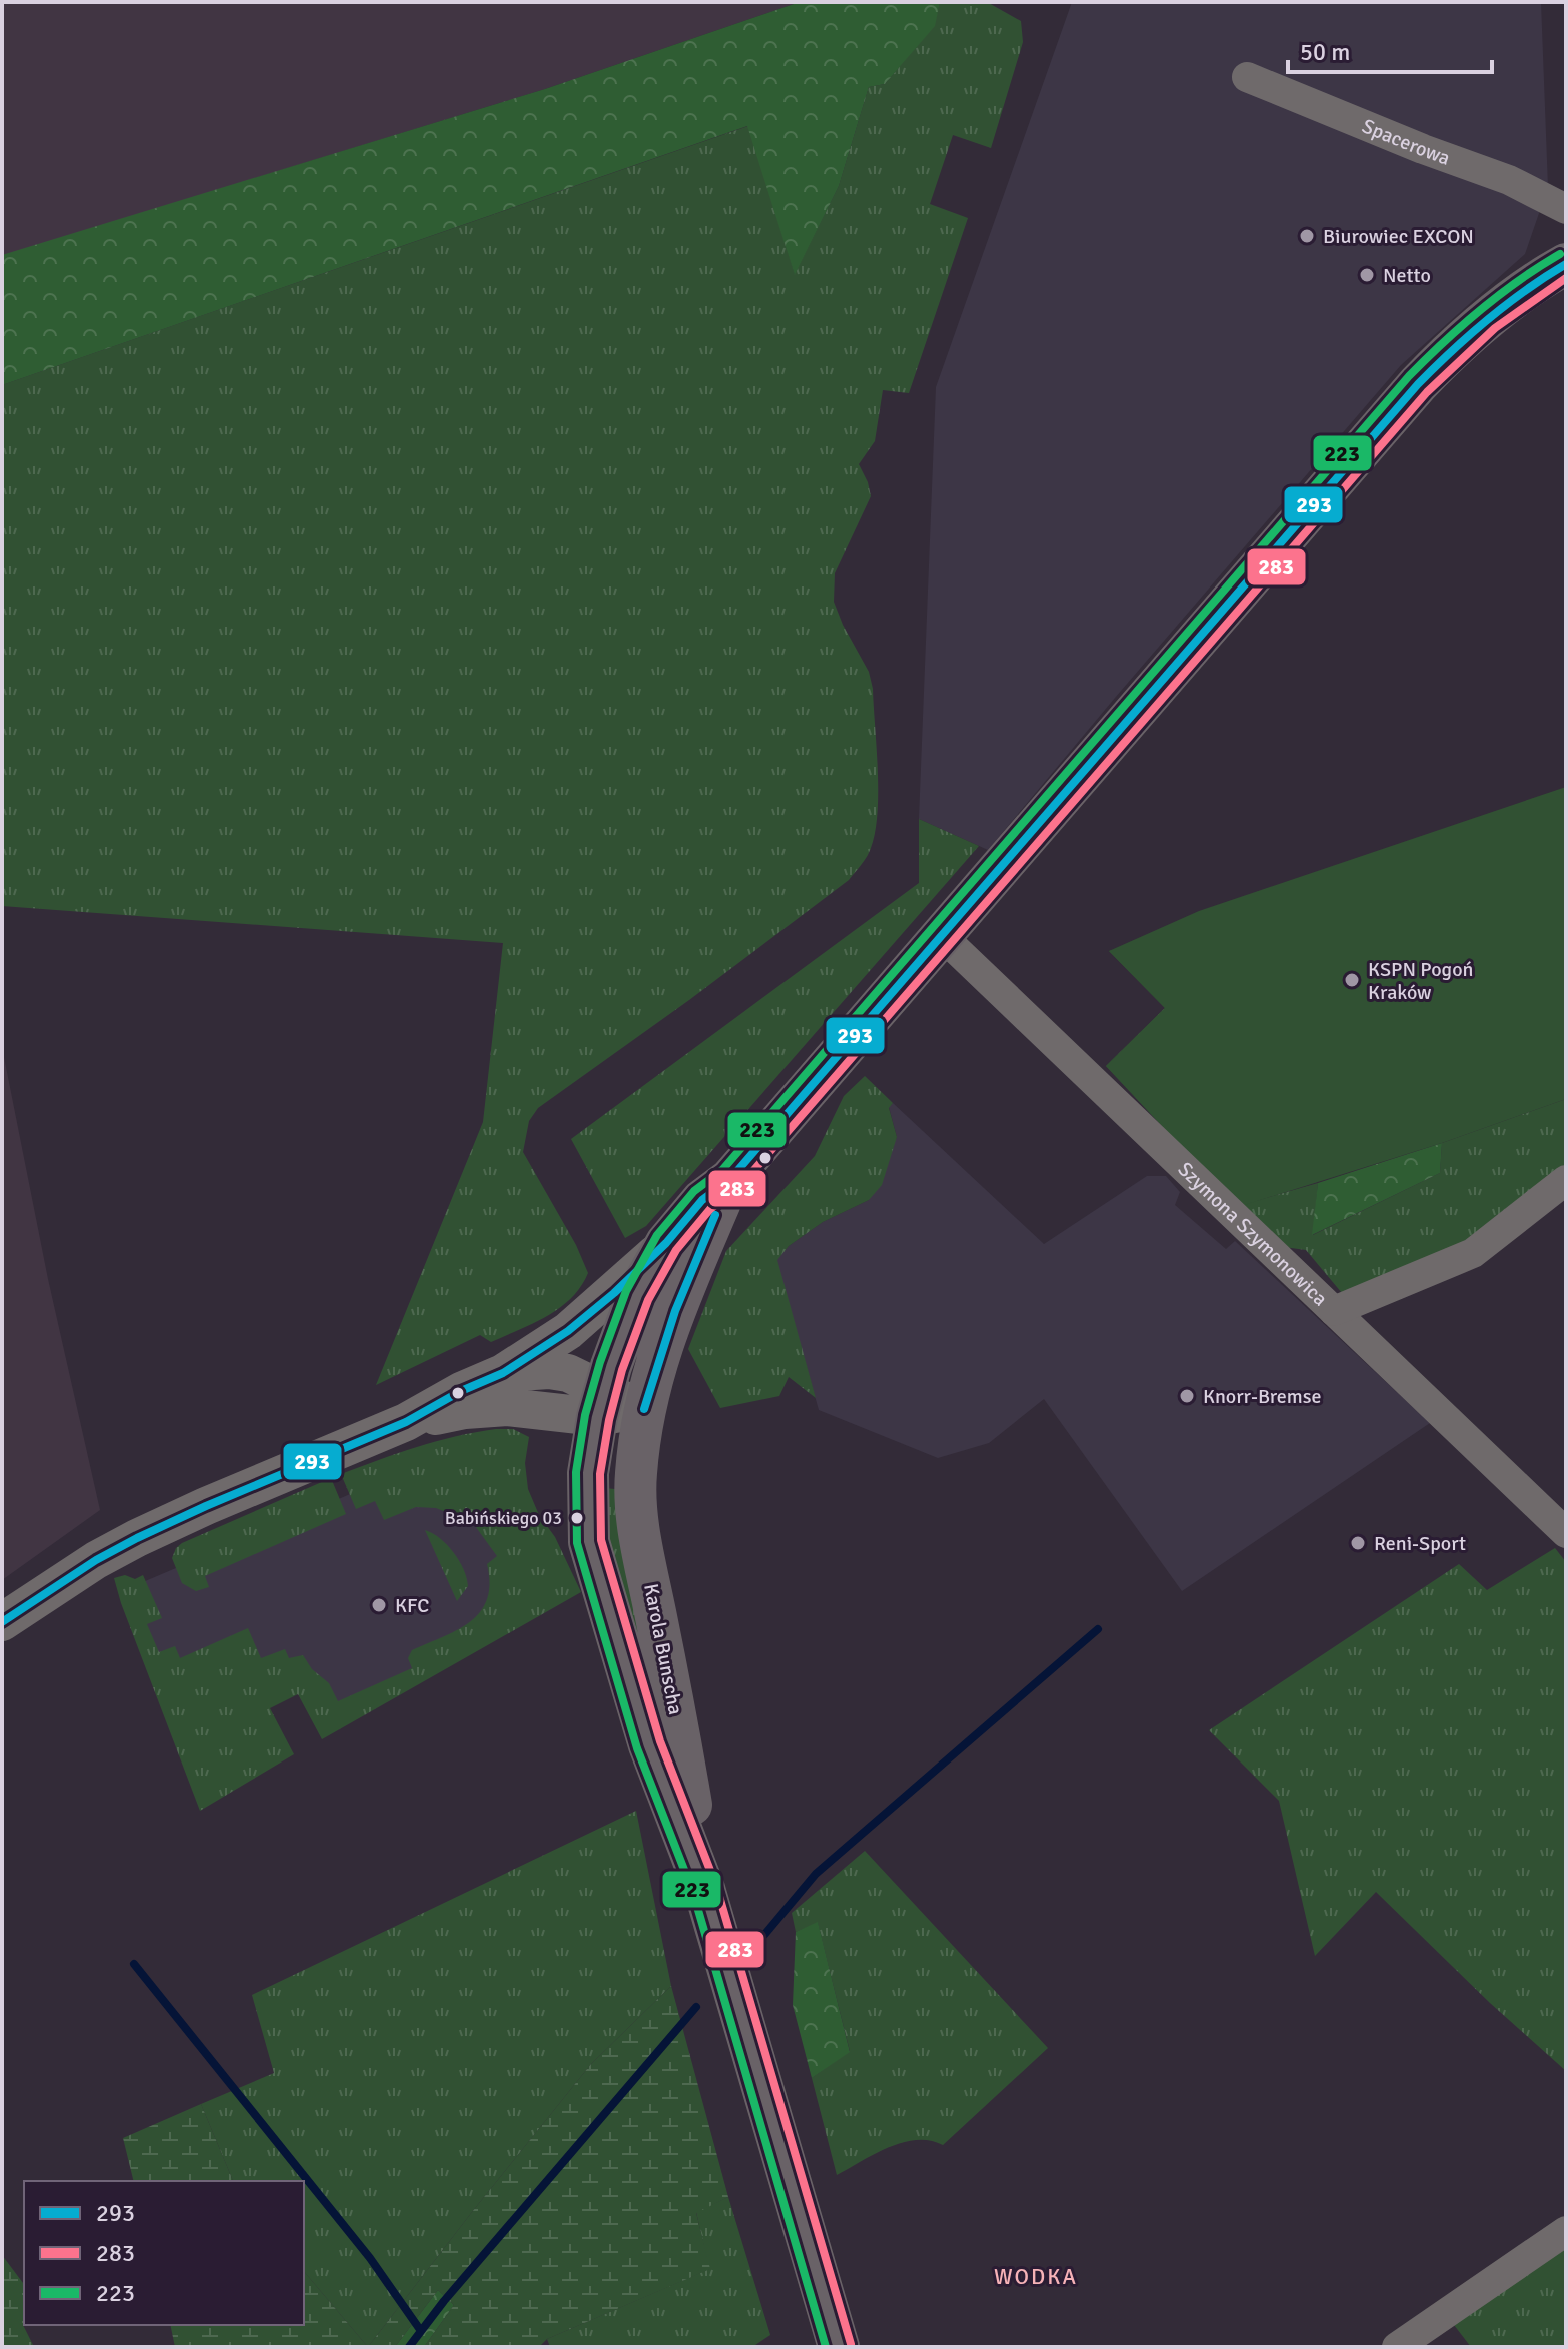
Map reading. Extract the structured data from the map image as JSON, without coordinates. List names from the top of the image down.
{
  "streets": {
    "main road": ["Karola Bunscha"],
    "street": ["Spacerowa", "Szymona Szymonowica"]
  },
  "districts": ["WODKA"],
  "places": [
    "Biurowiec EXCON",
    "Netto",
    "KSPN Pogoń Kraków",
    "Knorr-Bremse",
    "Babińskiego 03",
    "Reni-Sport",
    "KFC"
  ],
  "lines": ["transit line 223", "transit line 293", "transit line 283"],
  "legend": ["293", "283", "223"],
  "scale_bar": "50 m"
}
